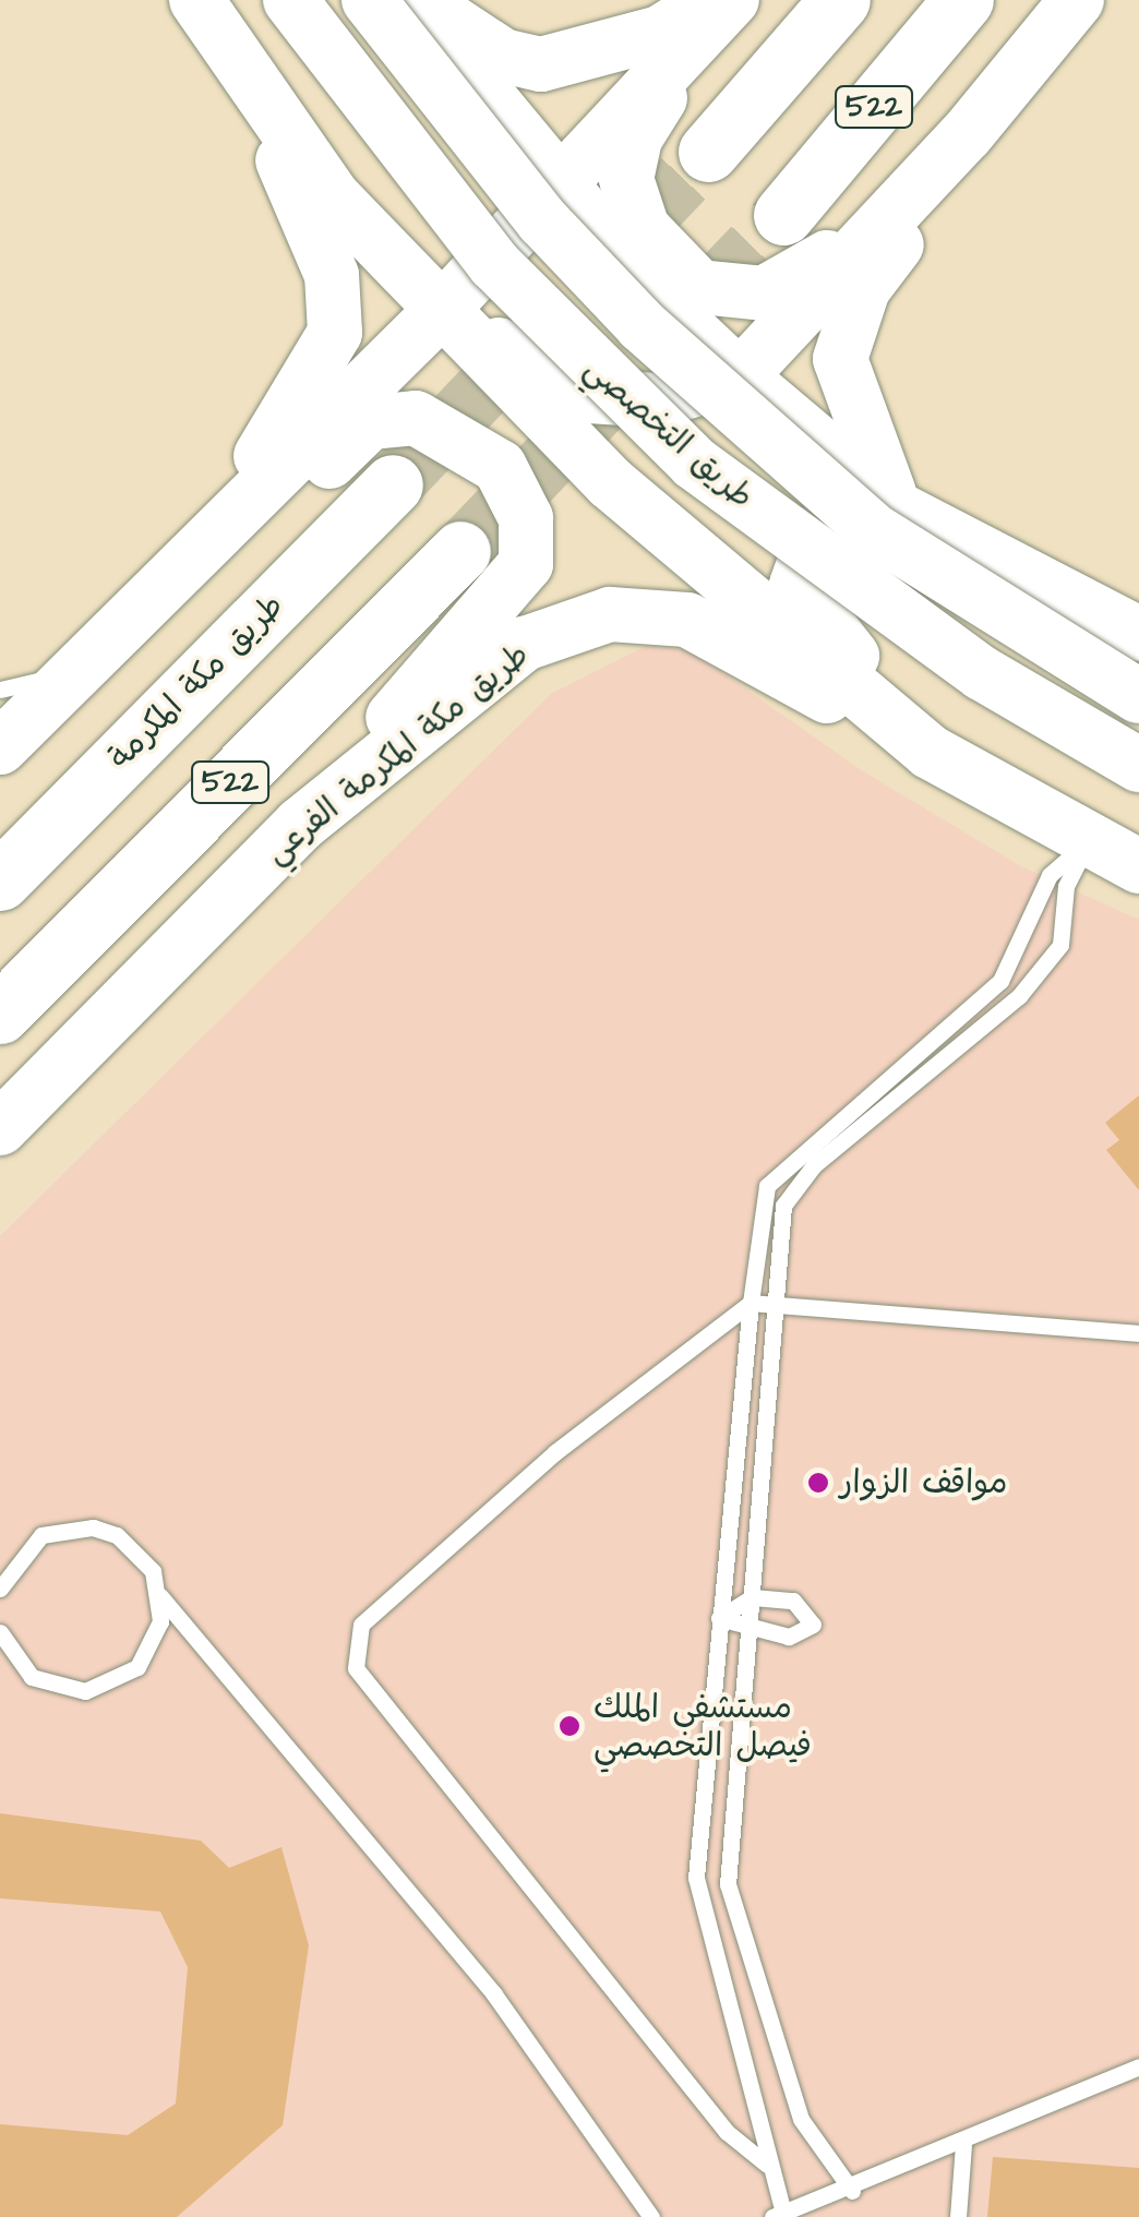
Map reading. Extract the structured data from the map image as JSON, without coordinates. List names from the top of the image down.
{
  "streets": {
    "highway": ["522", "طريق مكة المكرمة"],
    "main road": ["طريق التخصصي", "طريق مكة المكرمة الفرعي"]
  },
  "places": ["مواقف الزوار", "مستشفى الملك فيصل التخصصي"]
}
